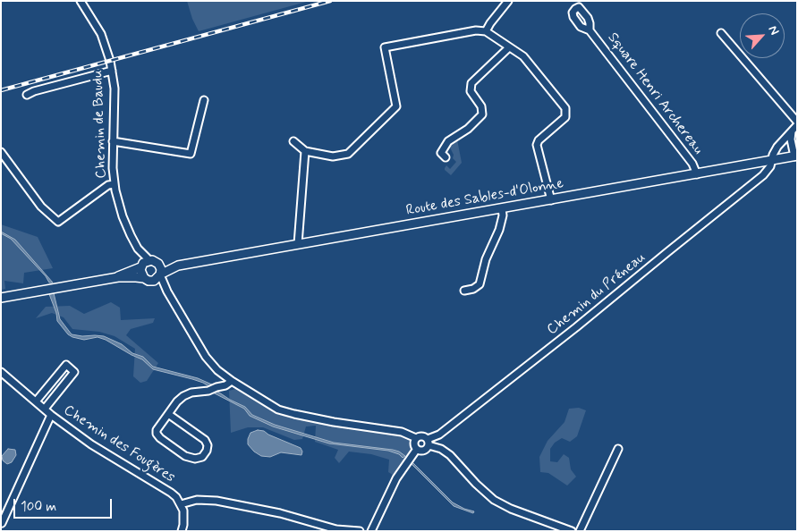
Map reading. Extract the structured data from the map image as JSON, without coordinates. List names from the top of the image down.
{
  "streets": {
    "main road": ["Route des Sables-d'Olonne"],
    "street": [
      "Square Henri Archereau",
      "Chemin de Baudu",
      "Chemin du Préneau",
      "Chemin des Fougères"
    ]
  },
  "crossings": [
    ["Square Henri Archereau", "Route des Sables-d'Olonne"],
    ["Chemin de Baudu", "Route des Sables-d'Olonne"],
    ["Route des Sables-d'Olonne", "Chemin du Préneau"]
  ],
  "scale_bar": "100 m",
  "north": "top right"
}
